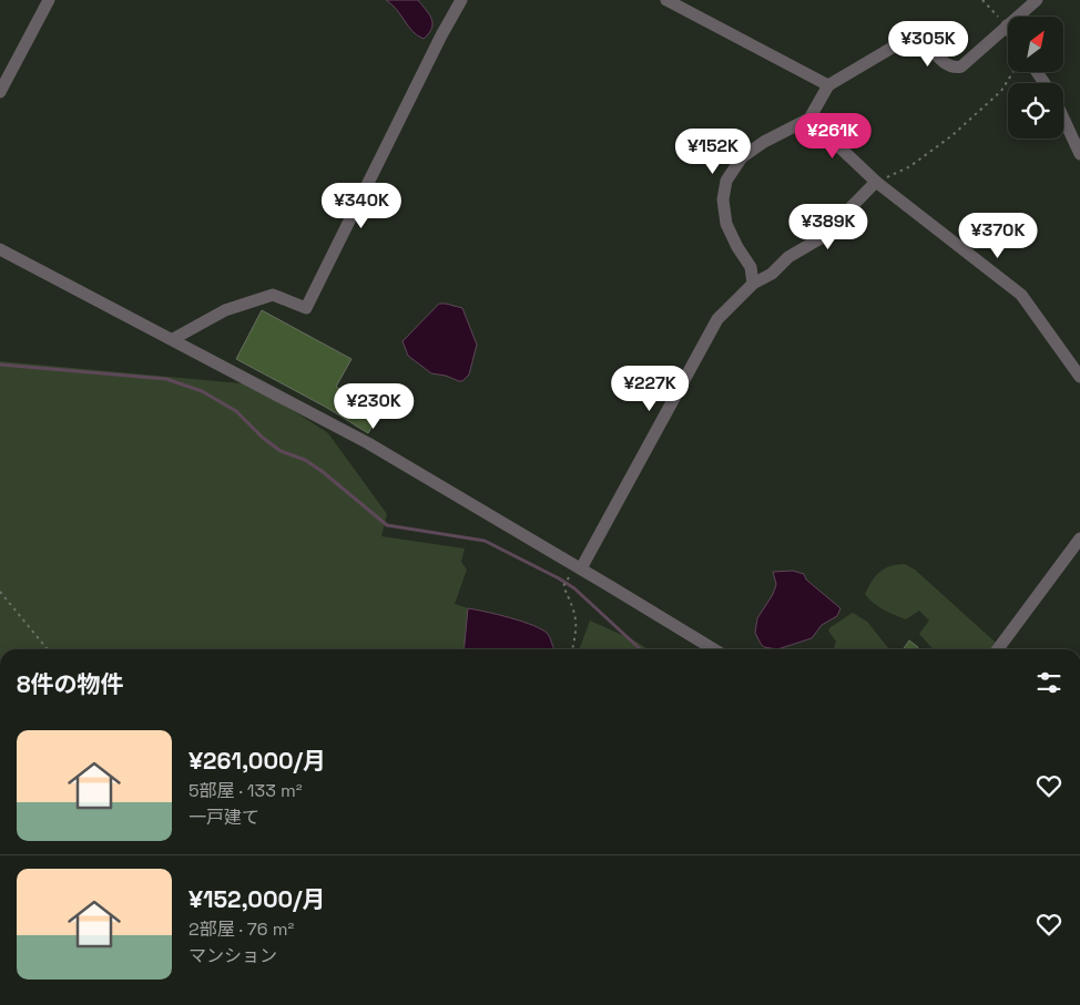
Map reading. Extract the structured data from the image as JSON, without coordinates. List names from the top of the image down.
{
  "north": "top right",
  "page": {
    "price": [
      "¥305K",
      "¥261K",
      "¥152K",
      "¥340K",
      "¥389K",
      "¥370K",
      "¥227K",
      "¥230K"
    ],
    "heading": "8件の物件",
    "list": [
      {
        "name": "¥261,000/月",
        "note": "5部屋 · 133 m² · 一戸建て"
      },
      {
        "name": "¥152,000/月",
        "note": "2部屋 · 76 m² · マンション"
      }
    ]
  }
}
